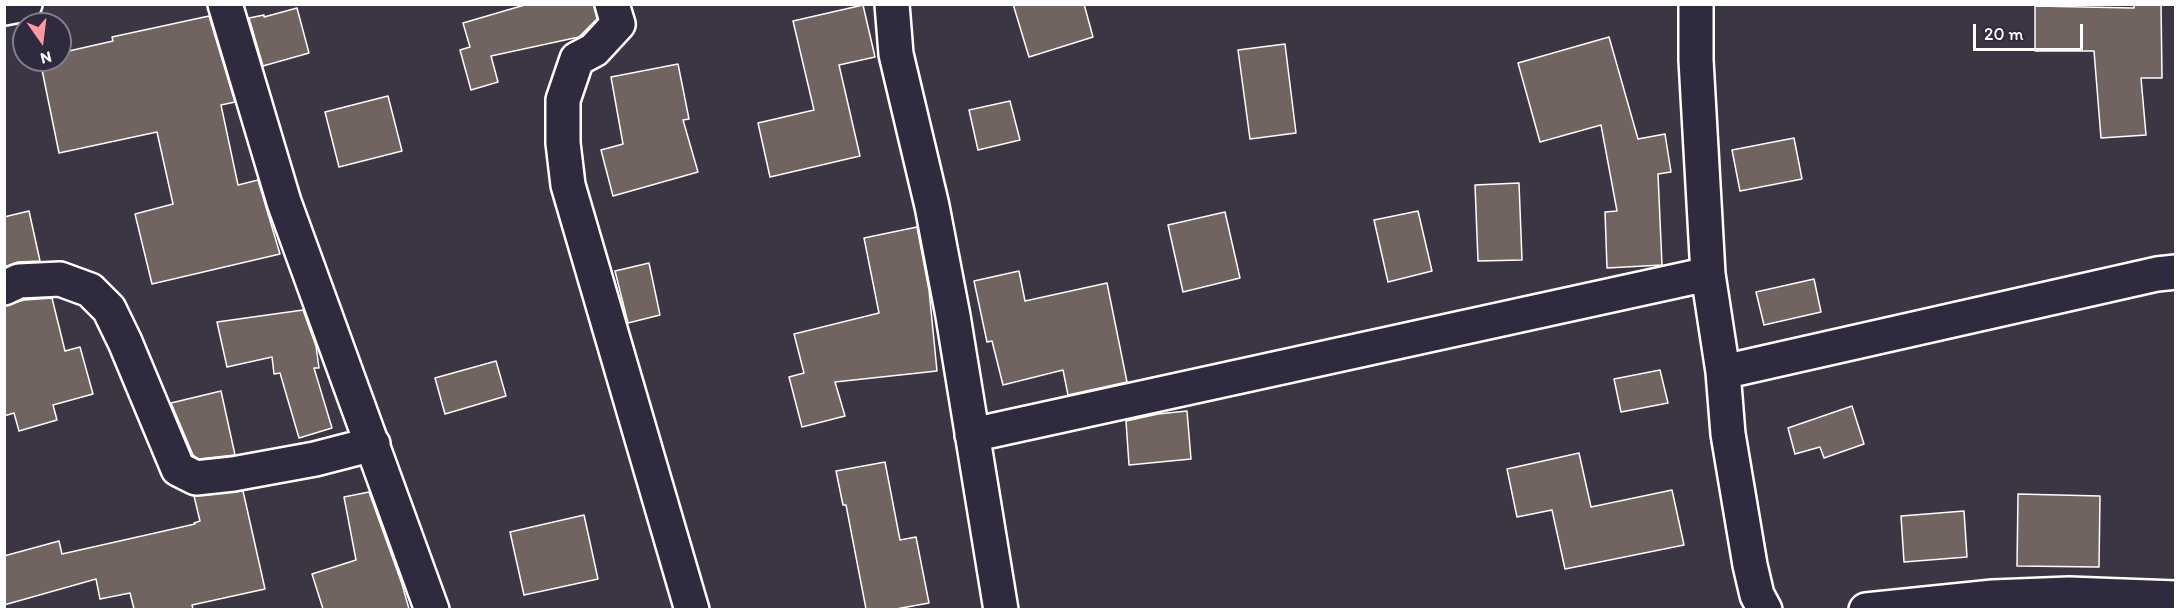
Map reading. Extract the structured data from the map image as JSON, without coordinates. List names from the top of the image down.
{
  "scale_bar": "20 m",
  "north": "bottom"
}
